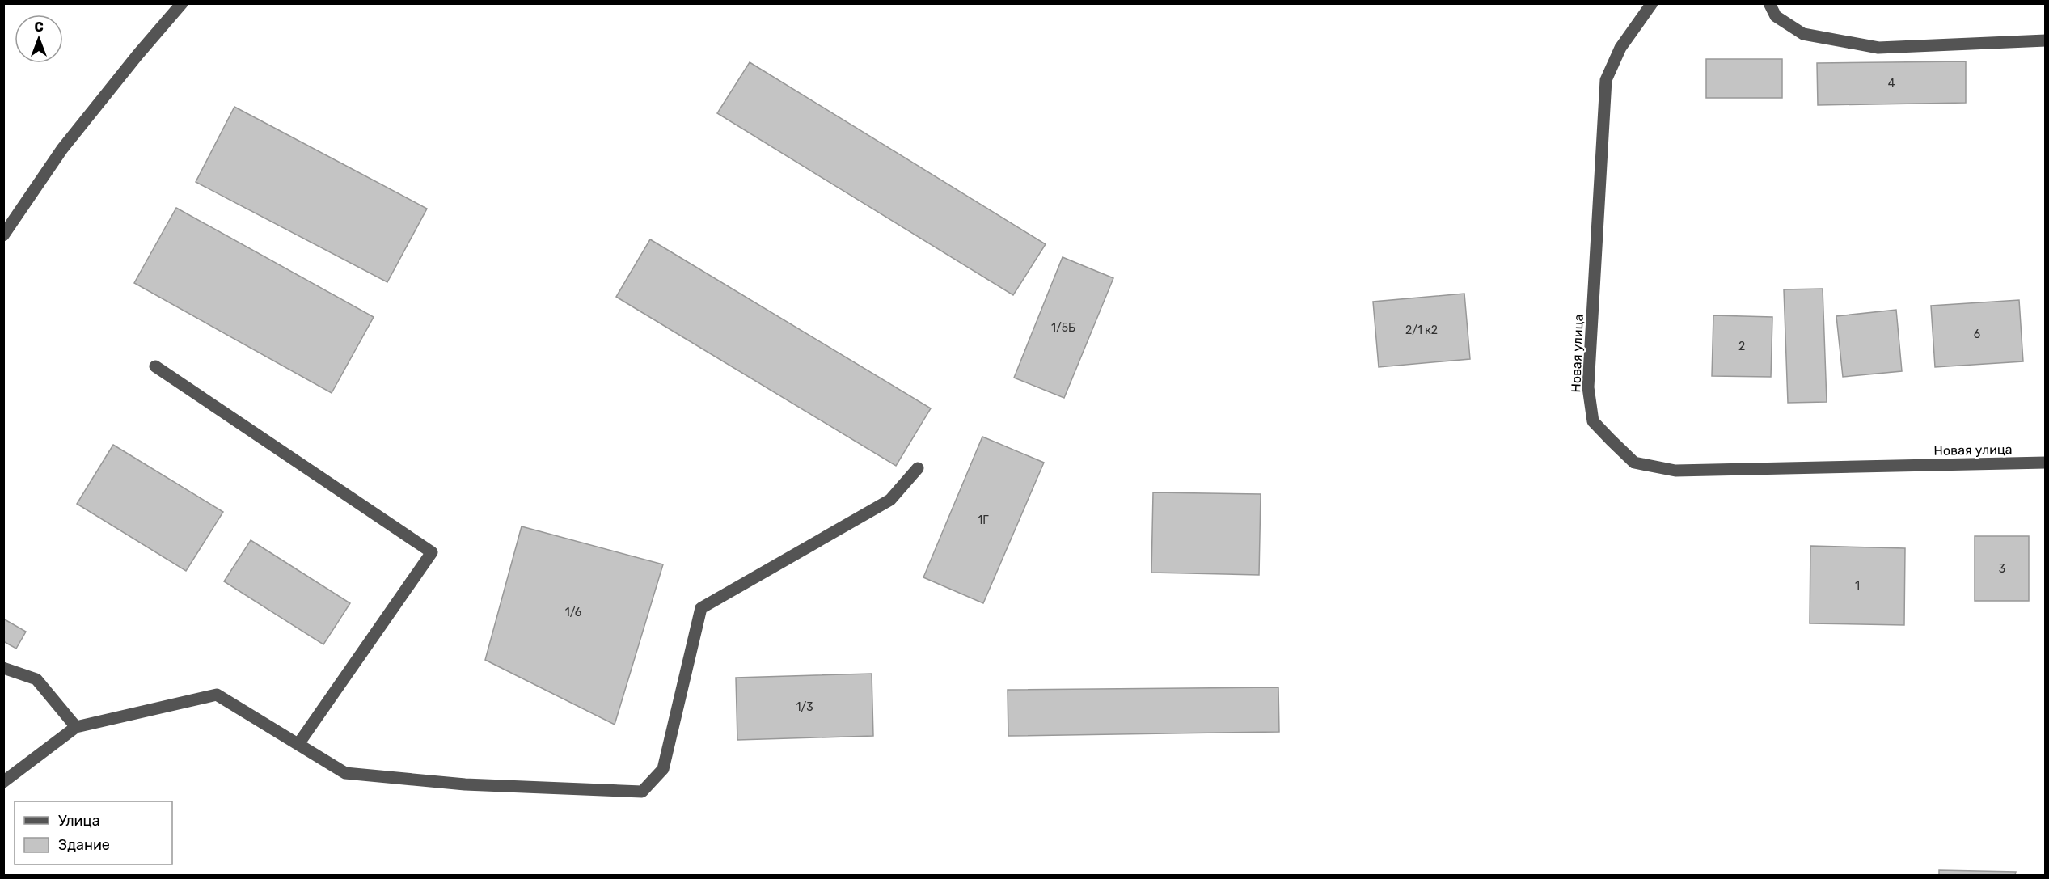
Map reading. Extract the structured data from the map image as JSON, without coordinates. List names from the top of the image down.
{
  "streets": {
    "street": ["Новая улица"]
  },
  "house_numbers": [
    "4",
    "1/5Б",
    "2/1 к2",
    "6",
    "2",
    "1Г",
    "3",
    "1",
    "1/6",
    "1/3"
  ],
  "legend": ["Улица", "Здание"],
  "north": "top"
}
